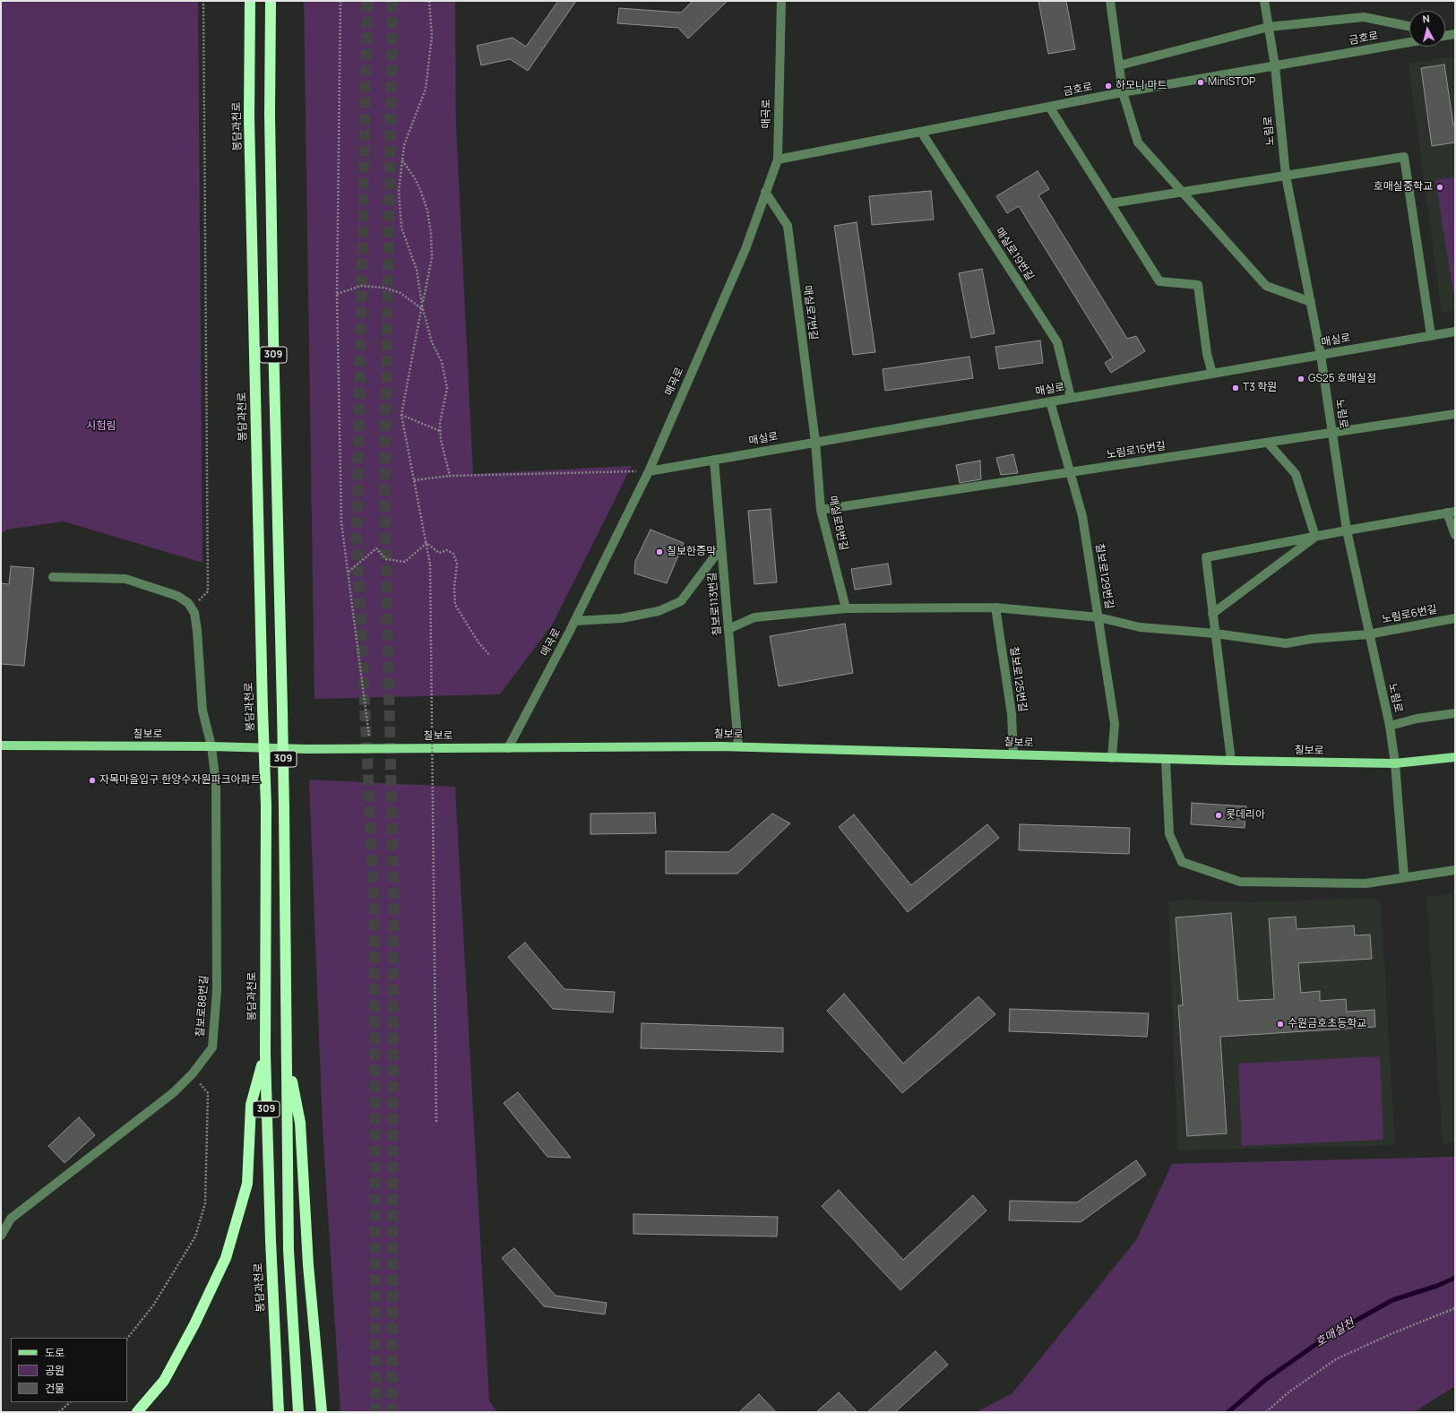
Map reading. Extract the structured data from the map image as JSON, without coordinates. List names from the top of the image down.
{
  "streets": {
    "highway": ["봉담과천로", "309"],
    "main road": ["칠보로"],
    "street": [
      "금호로",
      "매곡로",
      "노림로",
      "매실로19번길",
      "매실로7번길",
      "매실로",
      "노림로15번길",
      "매실로8번길",
      "칠보로129번길",
      "칠보로113번길",
      "노림로6번길",
      "칠보로125번길",
      "칠보로88번길"
    ]
  },
  "crossings": [
    ["금호로", "매곡로"],
    ["금호로", "노림로"],
    ["금호로", "매실로19번길"],
    ["매곡로", "매실로7번길"],
    ["매곡로", "매실로"],
    ["매곡로", "칠보로"],
    ["노림로", "매실로"],
    ["노림로", "노림로15번길"],
    ["노림로", "노림로6번길"],
    ["노림로", "칠보로"],
    ["매실로19번길", "매실로"],
    ["매실로7번길", "매실로"],
    ["매실로7번길", "매실로8번길"],
    ["매실로", "매실로8번길"],
    ["매실로", "칠보로129번길"],
    ["매실로", "칠보로113번길"],
    ["노림로15번길", "매실로8번길"],
    ["노림로15번길", "칠보로129번길"],
    ["매실로8번길", "노림로6번길"],
    ["칠보로129번길", "노림로6번길"],
    ["칠보로129번길", "칠보로"],
    ["칠보로113번길", "노림로6번길"],
    ["칠보로113번길", "칠보로"],
    ["노림로6번길", "칠보로125번길"],
    ["칠보로125번길", "칠보로"],
    ["칠보로", "칠보로88번길"]
  ],
  "water": ["호매실천"],
  "parks": ["시험림"],
  "places": [
    "MiniSTOP",
    "하모니 마트",
    "호매실중학교",
    "GS25 호매실점",
    "T3 학원",
    "칠보한증막",
    "자목마을입구.한양수자원파크아파트",
    "롯데리아",
    "수원금호초등학교"
  ],
  "legend": ["도로", "공원", "건물"],
  "north": "top"
}
